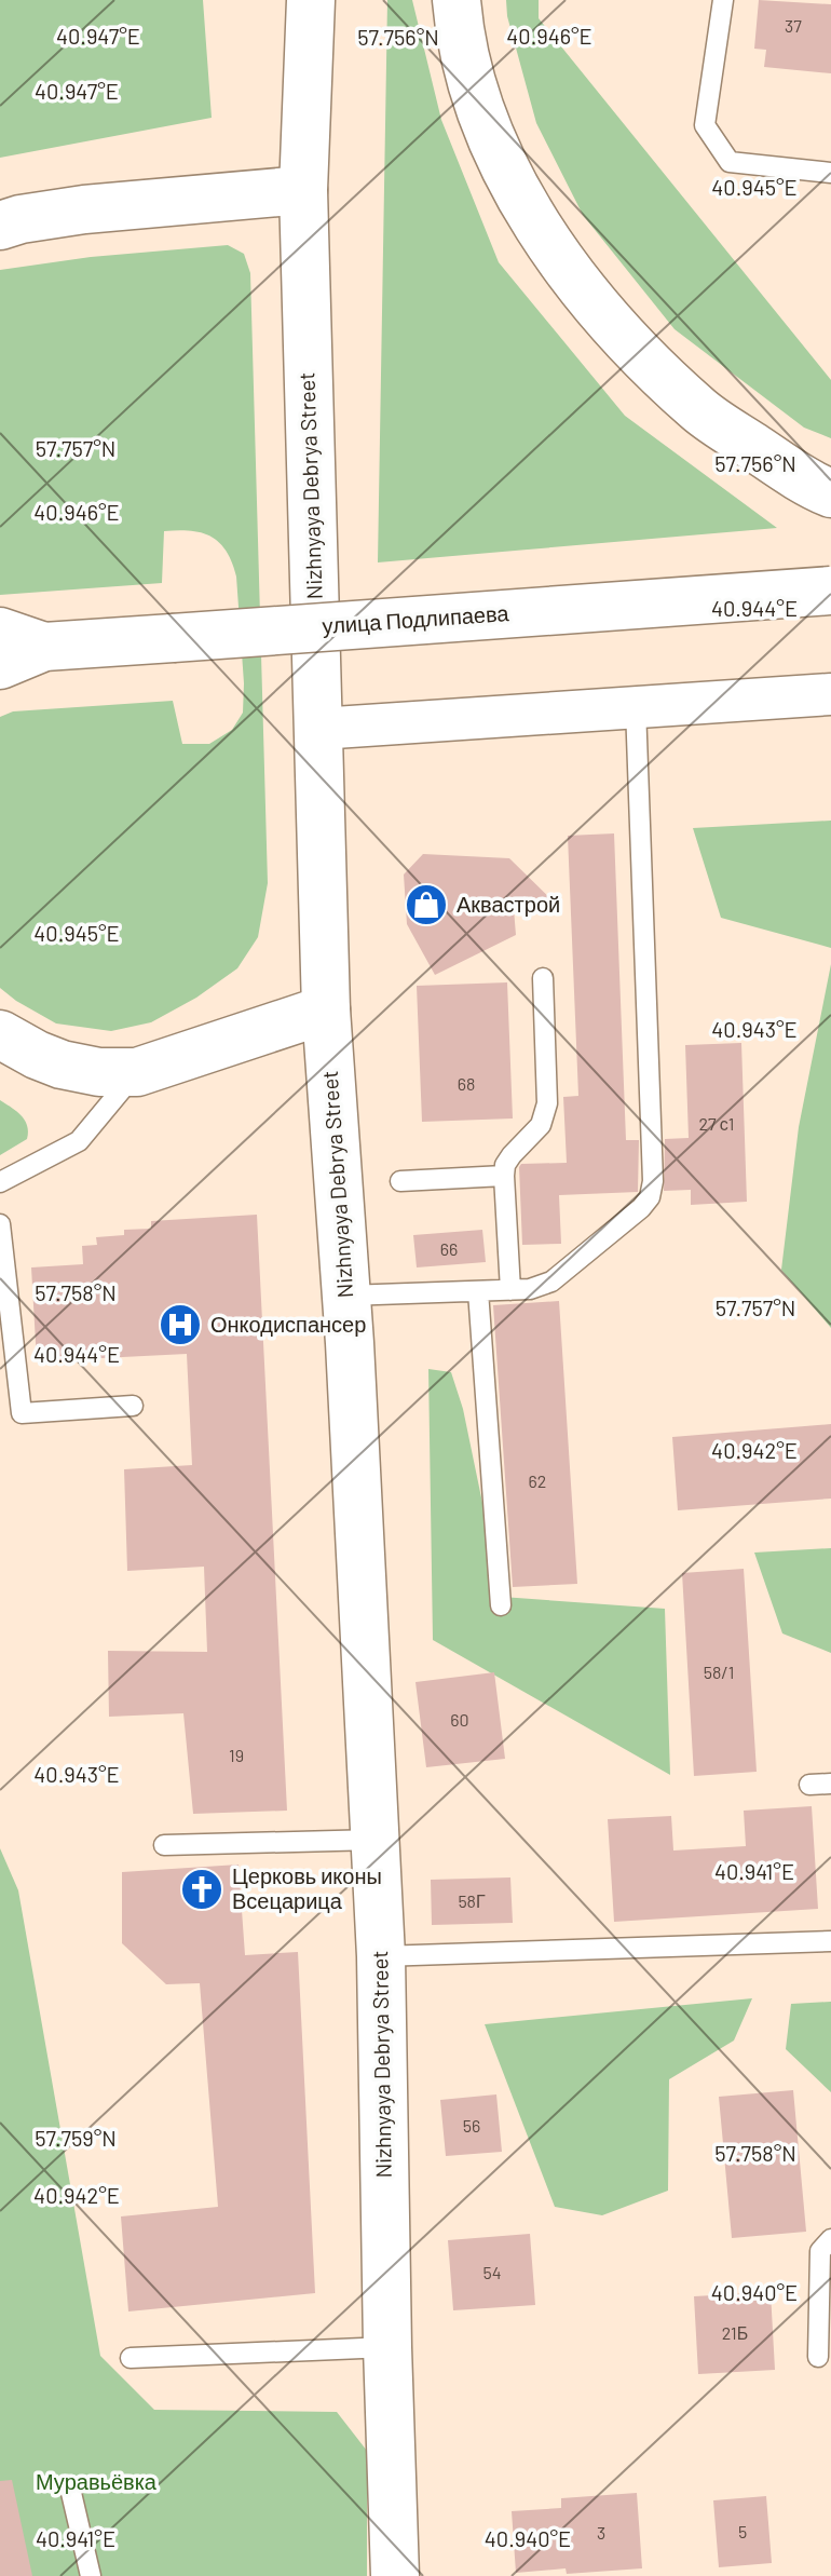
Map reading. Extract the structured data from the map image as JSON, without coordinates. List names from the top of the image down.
{
  "streets": {
    "main road": ["Nizhnyaya Debrya Street", "улица Подлипаева"]
  },
  "parks": ["Муравьёвка"],
  "places": {
    "shop": ["Аквастрой"],
    "hospital": ["Онкодиспансер"],
    "church": ["Церковь иконы Всецарица"]
  },
  "house_numbers": [
    "37",
    "68",
    "27 с1",
    "66",
    "62",
    "58/1",
    "60",
    "19",
    "58Г",
    "56",
    "54",
    "21Б",
    "5",
    "3"
  ],
  "coordinates": [
    "40.947°E",
    "40.946°E",
    "57.756°N",
    "40.945°E",
    "57.757°N",
    "40.944°E",
    "40.943°E",
    "57.758°N",
    "40.942°E",
    "40.941°E",
    "57.759°N",
    "40.940°E"
  ]
}
